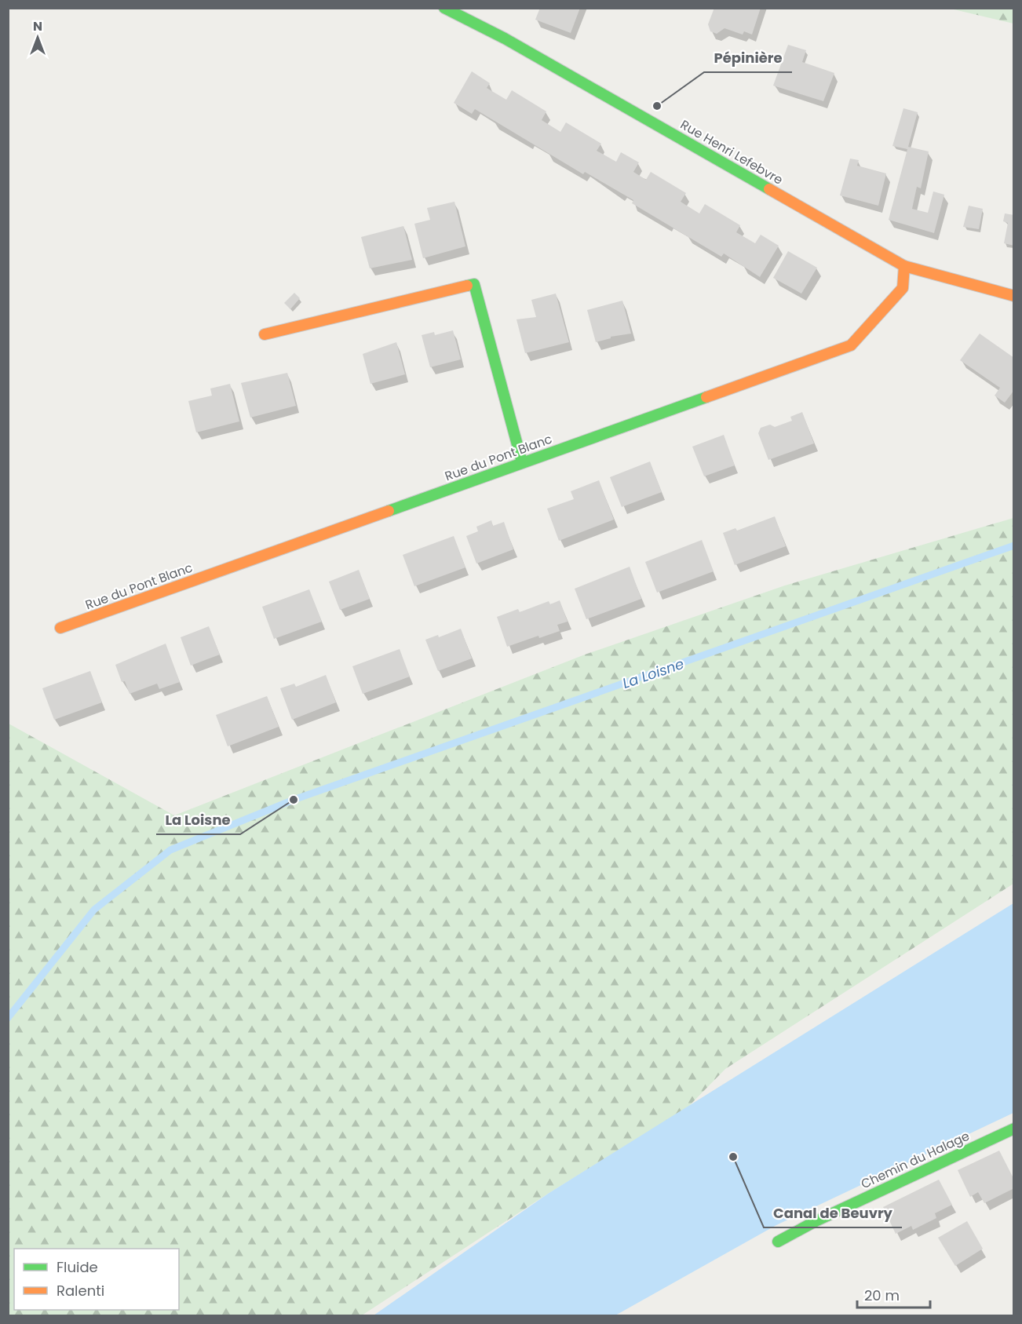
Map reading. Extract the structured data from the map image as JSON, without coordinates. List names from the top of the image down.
{
  "streets": {
    "street": ["Rue Henri Lefebvre", "Rue du Pont Blanc", "Chemin du Halage"]
  },
  "crossings": [
    ["Rue Henri Lefebvre", "Rue du Pont Blanc"]
  ],
  "water": ["La Loisne"],
  "places": ["Pépinière", "La Loisne", "Canal de Beuvry"],
  "legend": ["Fluide", "Ralenti"],
  "scale_bar": "20 m",
  "north": "top"
}
